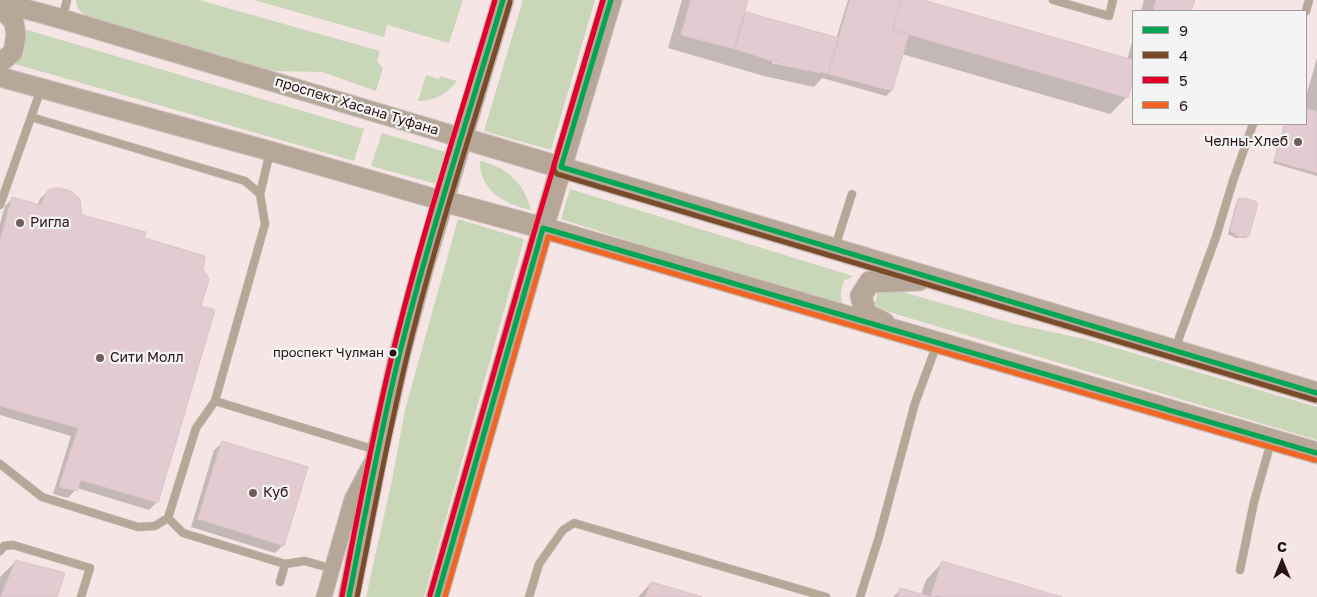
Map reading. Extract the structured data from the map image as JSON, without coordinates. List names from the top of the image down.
{
  "streets": {
    "main road": ["проспект Хасана Туфана"]
  },
  "places": [
    "Челны-Хлеб",
    "Ригла",
    "проспект Чулман",
    "Сити Молл",
    "Куб"
  ],
  "lines": [
    "transit line 9",
    "transit line 4",
    "transit line 5",
    "transit line 6"
  ],
  "legend": [
    "9",
    "4",
    "5",
    "6"
  ],
  "north": "top"
}
